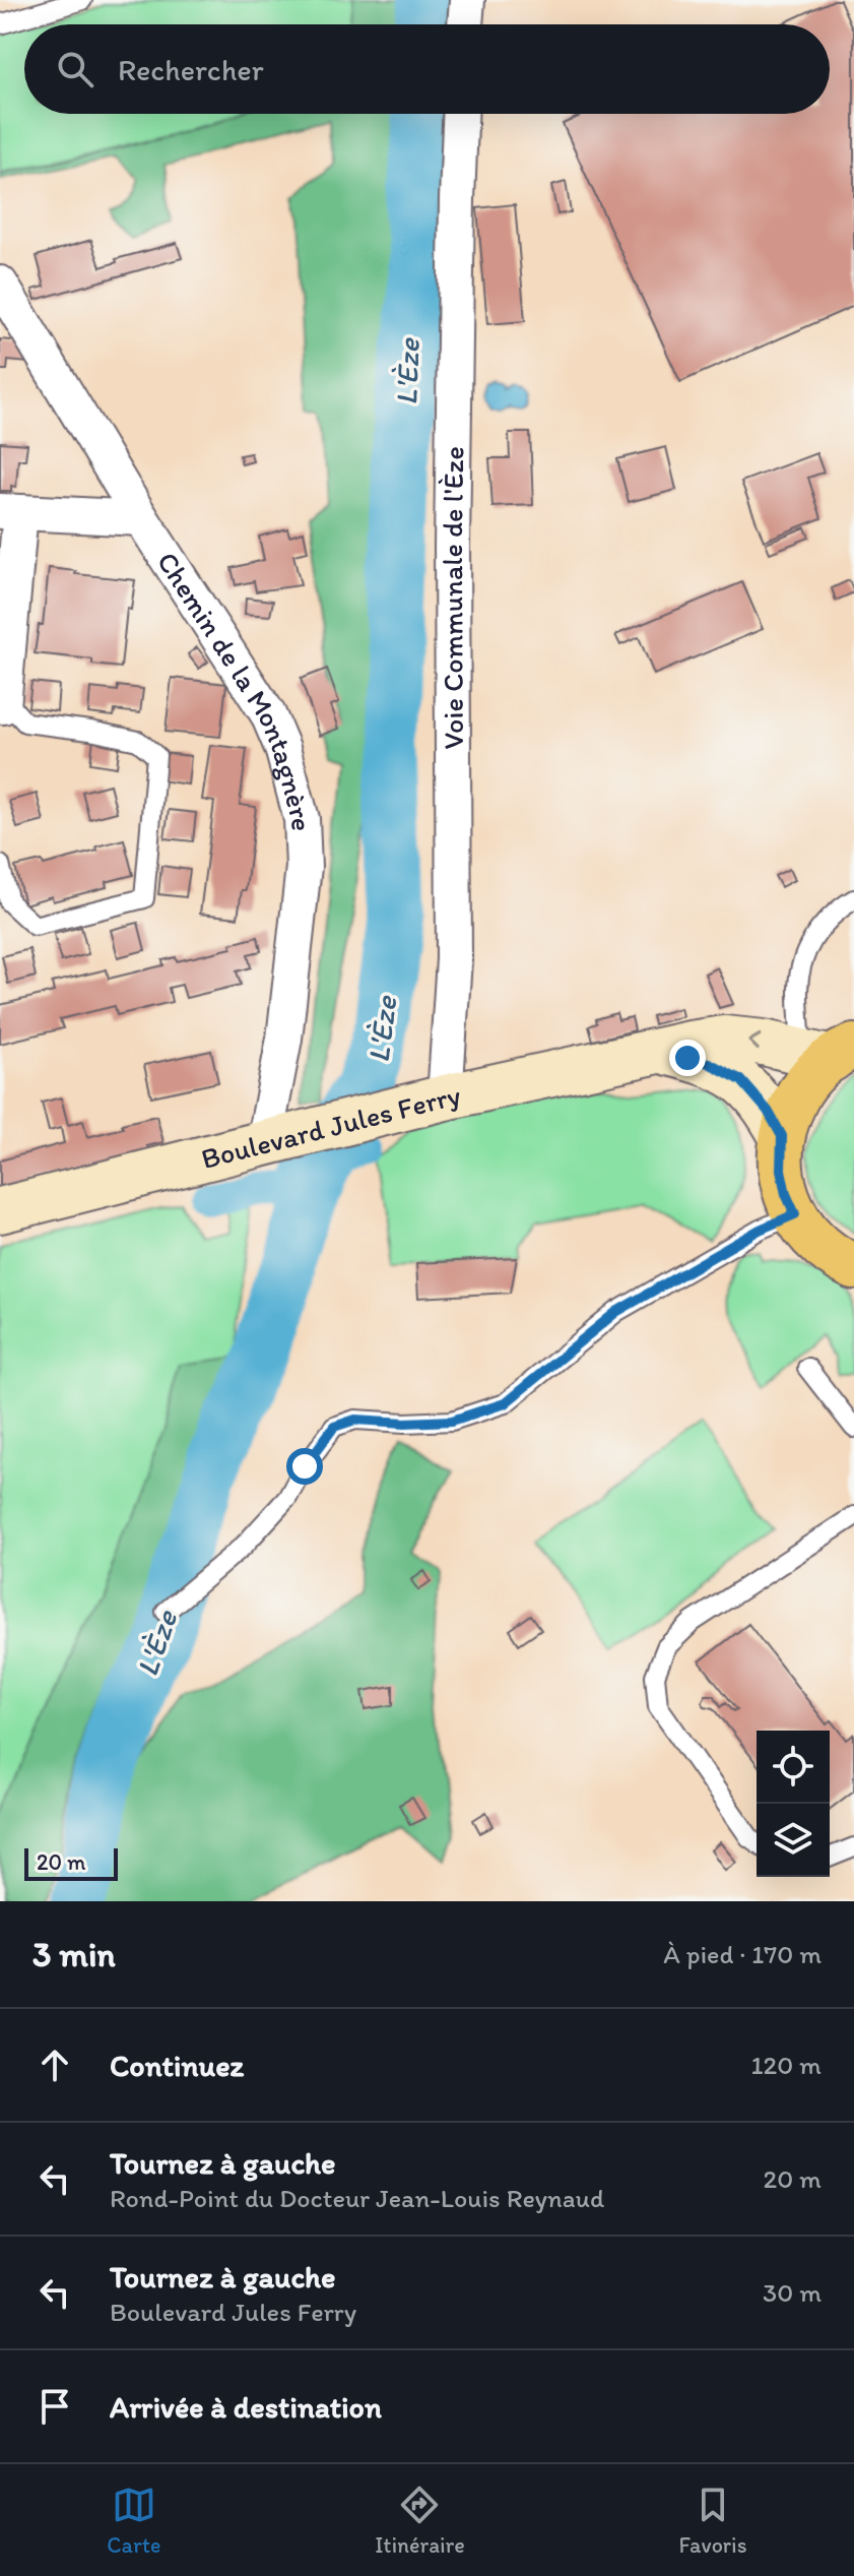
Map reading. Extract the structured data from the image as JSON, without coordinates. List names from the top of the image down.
{
  "streets": {
    "main road": ["Boulevard Jules Ferry"],
    "street": ["Voie Communale de l'Èze", "Chemin de la Montagnère"]
  },
  "crossings": [
    ["Voie Communale de l'Èze", "Boulevard Jules Ferry"],
    ["Chemin de la Montagnère", "Boulevard Jules Ferry"]
  ],
  "water": ["L'Èze"],
  "scale_bar": "20 m",
  "page": {
    "search": "Rechercher",
    "scale": "20 m",
    "heading": ["3 min", "À pied · 170 m"],
    "list": [
      ["Continuez", "120 m"],
      ["Tournez à gauche", "Rond-Point du Docteur Jean-Louis Reynaud", "20 m"],
      ["Tournez à gauche", "Boulevard Jules Ferry", "30 m"],
      "Arrivée à destination"
    ],
    "nav": ["Carte", "Itinéraire", "Favoris"]
  }
}
